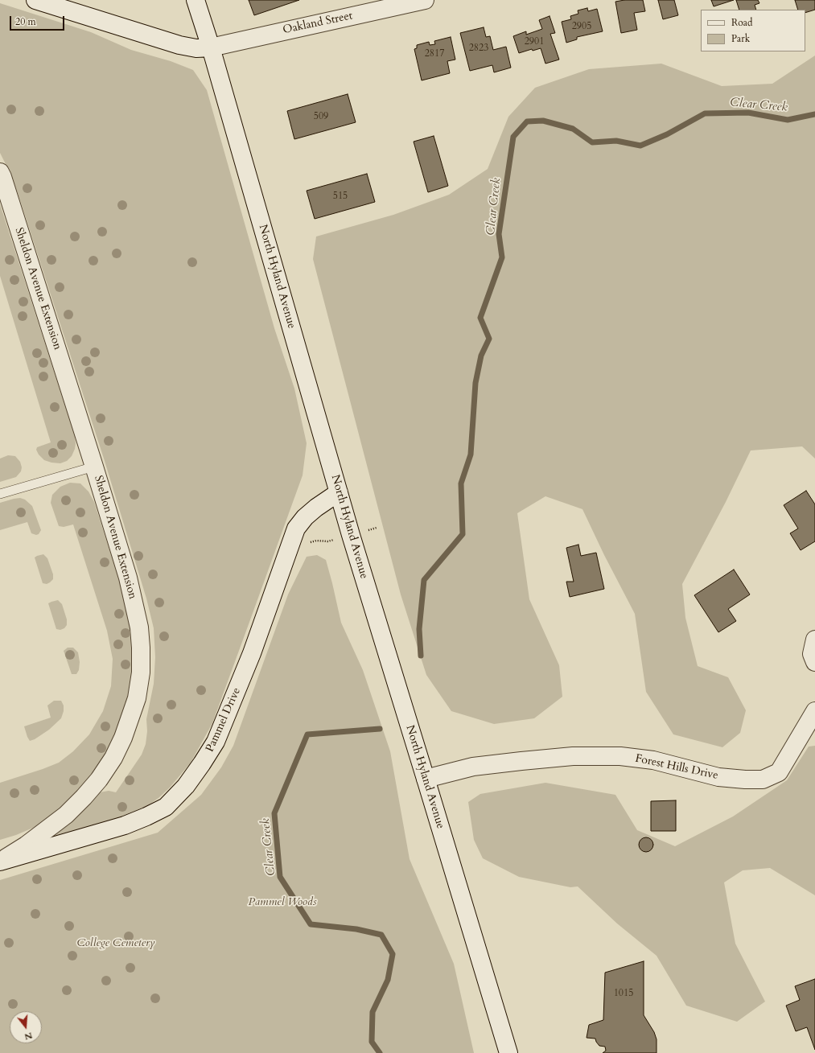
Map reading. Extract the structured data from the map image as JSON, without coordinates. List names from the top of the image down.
{
  "streets": {
    "street": [
      "Oakland Street",
      "North Hyland Avenue",
      "Sheldon Avenue Extension",
      "Pammel Drive",
      "Forest Hills Drive"
    ]
  },
  "crossings": [
    ["Oakland Street", "North Hyland Avenue"],
    ["North Hyland Avenue", "Pammel Drive"],
    ["North Hyland Avenue", "Forest Hills Drive"],
    ["Sheldon Avenue Extension", "Pammel Drive"]
  ],
  "water": ["Clear Creek"],
  "parks": ["Pammel Woods", "College Cemetery"],
  "house_numbers": [
    "2905",
    "2901",
    "2823",
    "2817",
    "509",
    "515",
    "1015"
  ],
  "legend": ["Road", "Park"],
  "scale_bar": "20 m",
  "north": "bottom"
}
